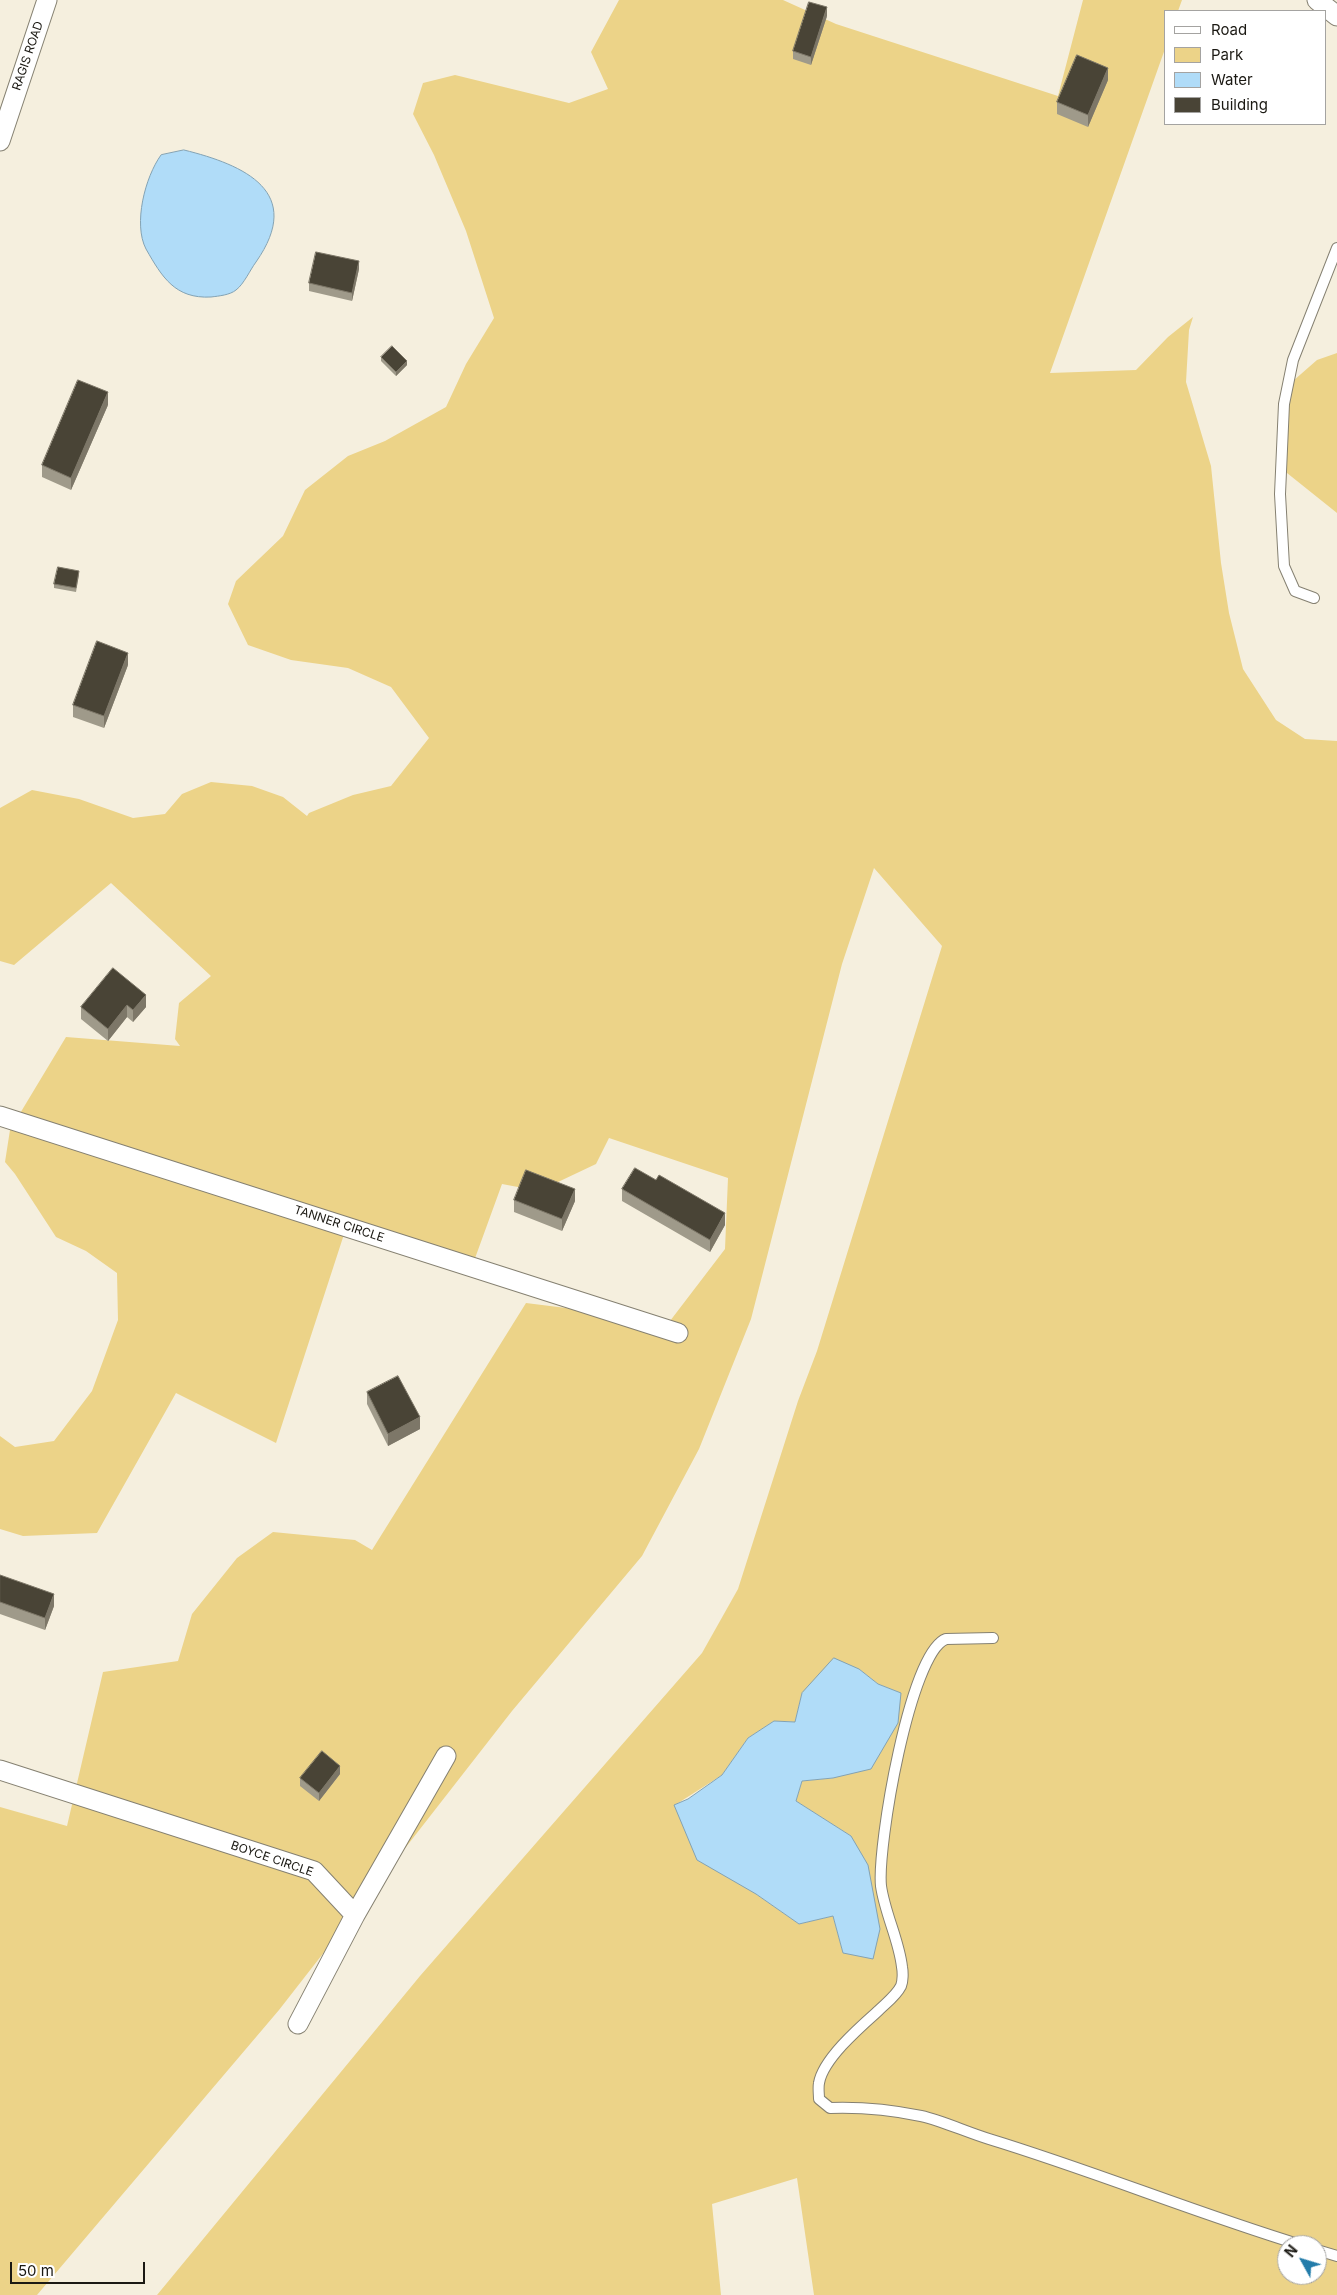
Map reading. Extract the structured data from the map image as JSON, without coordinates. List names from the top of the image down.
{
  "streets": {
    "street": ["RAGIS ROAD", "TANNER CIRCLE", "BOYCE CIRCLE"]
  },
  "legend": [
    "Road",
    "Park",
    "Water",
    "Building"
  ],
  "scale_bar": "50 m",
  "north": "top left"
}
